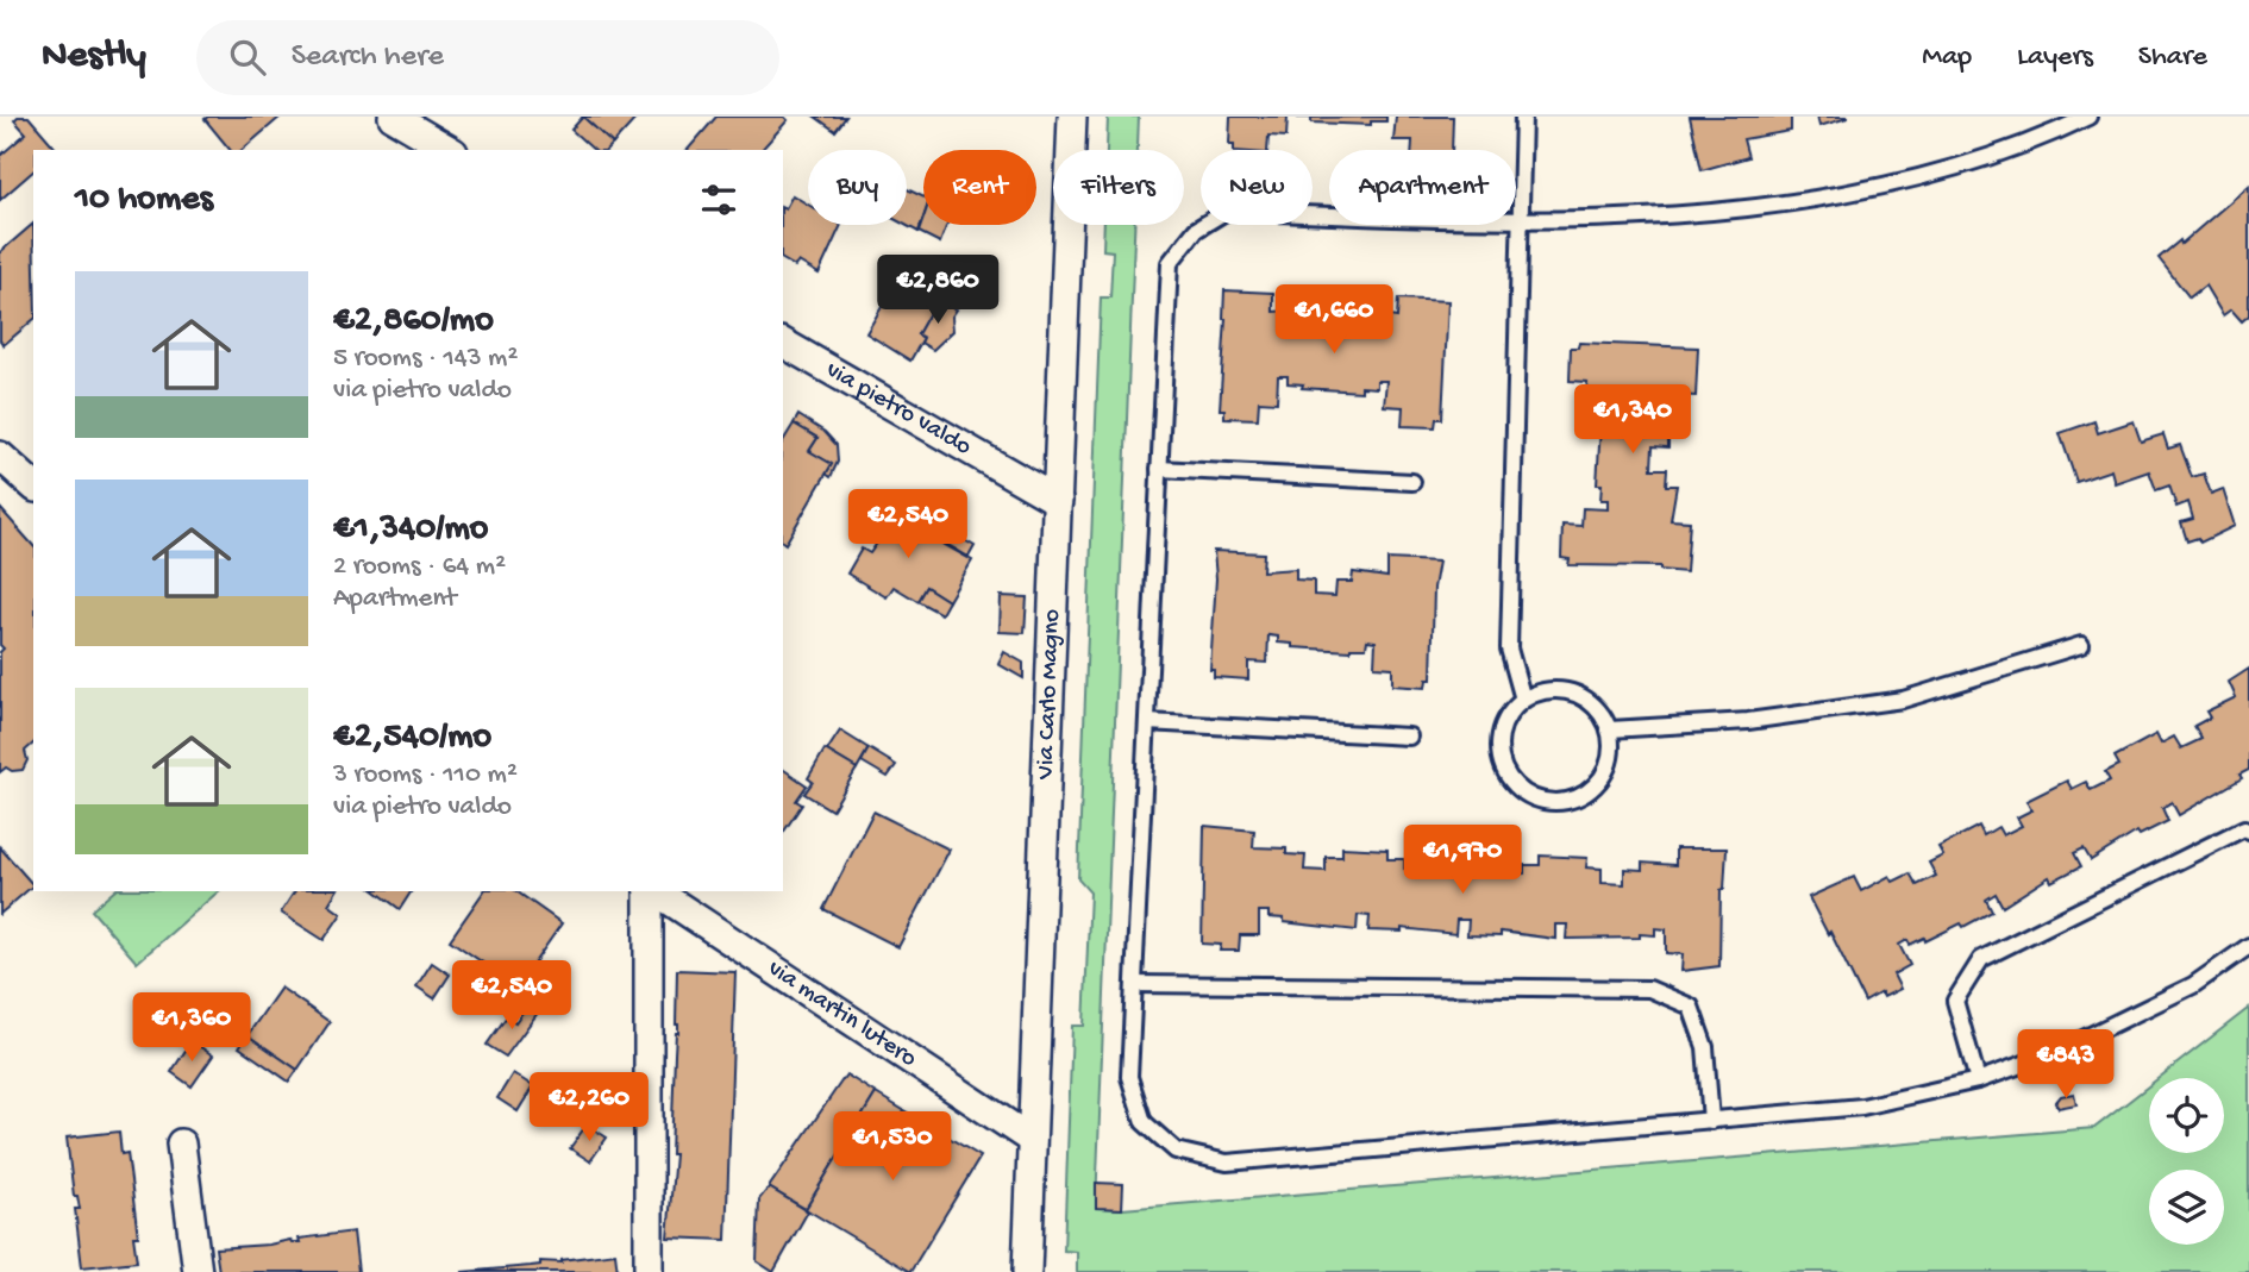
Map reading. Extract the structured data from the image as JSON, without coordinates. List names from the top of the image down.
{
  "streets": {
    "street": ["via pietro valdo", "Via Carlo Magno", "via martin lutero"]
  },
  "crossings": [
    ["via pietro valdo", "Via Carlo Magno"],
    ["Via Carlo Magno", "via martin lutero"]
  ],
  "page": {
    "header": "Nestly",
    "search": "Search here",
    "nav": ["Map", "Layers", "Share"],
    "chip": [
      "Buy",
      "Rent",
      "Filters",
      "New",
      "Apartment"
    ],
    "heading": "10 homes",
    "list": [
      {
        "name": "€2,860/mo",
        "note": "5 rooms · 143 m² · via pietro valdo"
      },
      {
        "name": "€1,340/mo",
        "note": "2 rooms · 64 m² · Apartment"
      },
      {
        "name": "€2,540/mo",
        "note": "3 rooms · 110 m² · via pietro valdo"
      }
    ],
    "price": [
      "€2,860",
      "€1,660",
      "€1,340",
      "€2,540",
      "€1,970",
      "€2,540",
      "€1,360",
      "€843",
      "€2,260",
      "€1,530"
    ]
  }
}
